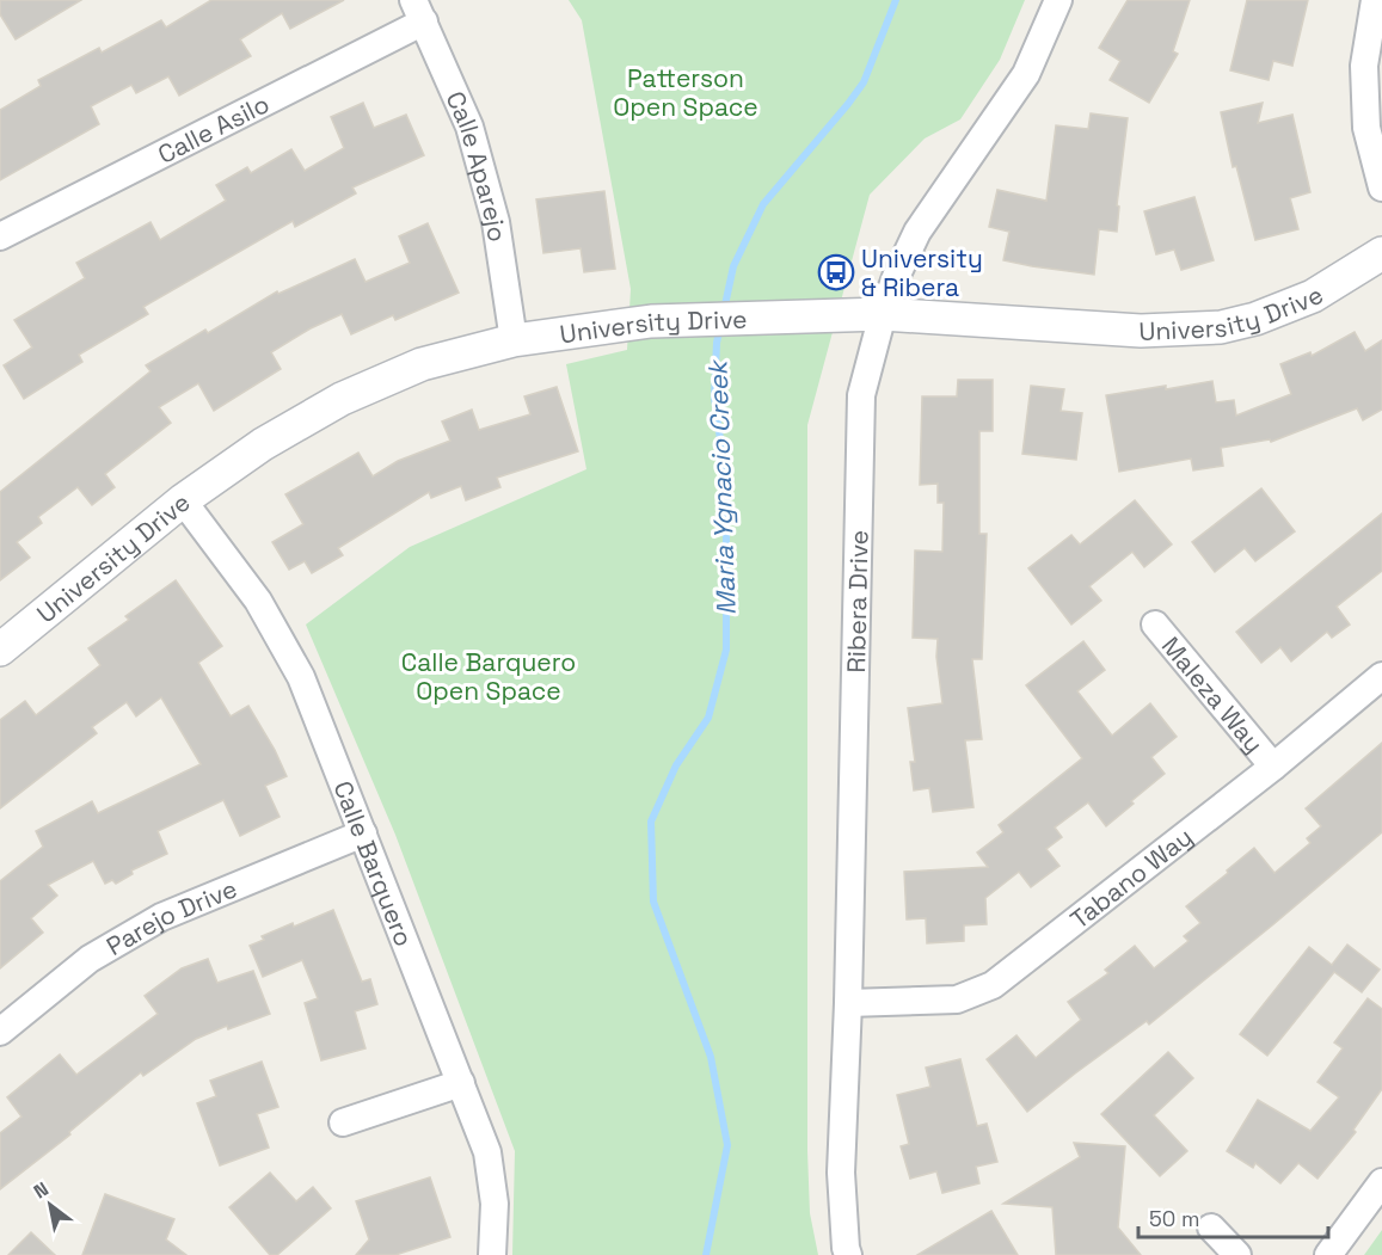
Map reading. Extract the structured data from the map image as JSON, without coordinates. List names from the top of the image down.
{
  "streets": {
    "street": [
      "Calle Asilo",
      "Calle Aparejo",
      "University Drive",
      "Ribera Drive",
      "Maleza Way",
      "Calle Barquero",
      "Tabano Way",
      "Parejo Drive"
    ]
  },
  "crossings": [
    ["Calle Asilo", "Calle Aparejo"],
    ["Calle Aparejo", "University Drive"],
    ["University Drive", "Ribera Drive"],
    ["University Drive", "Calle Barquero"],
    ["Ribera Drive", "Tabano Way"],
    ["Maleza Way", "Tabano Way"],
    ["Calle Barquero", "Parejo Drive"]
  ],
  "water": ["Maria Ygnacio Creek"],
  "parks": ["Patterson Open Space", "Calle Barquero Open Space"],
  "places": {
    "bus stop": ["University & Ribera"]
  },
  "scale_bar": "50 m",
  "north": "top left"
}
